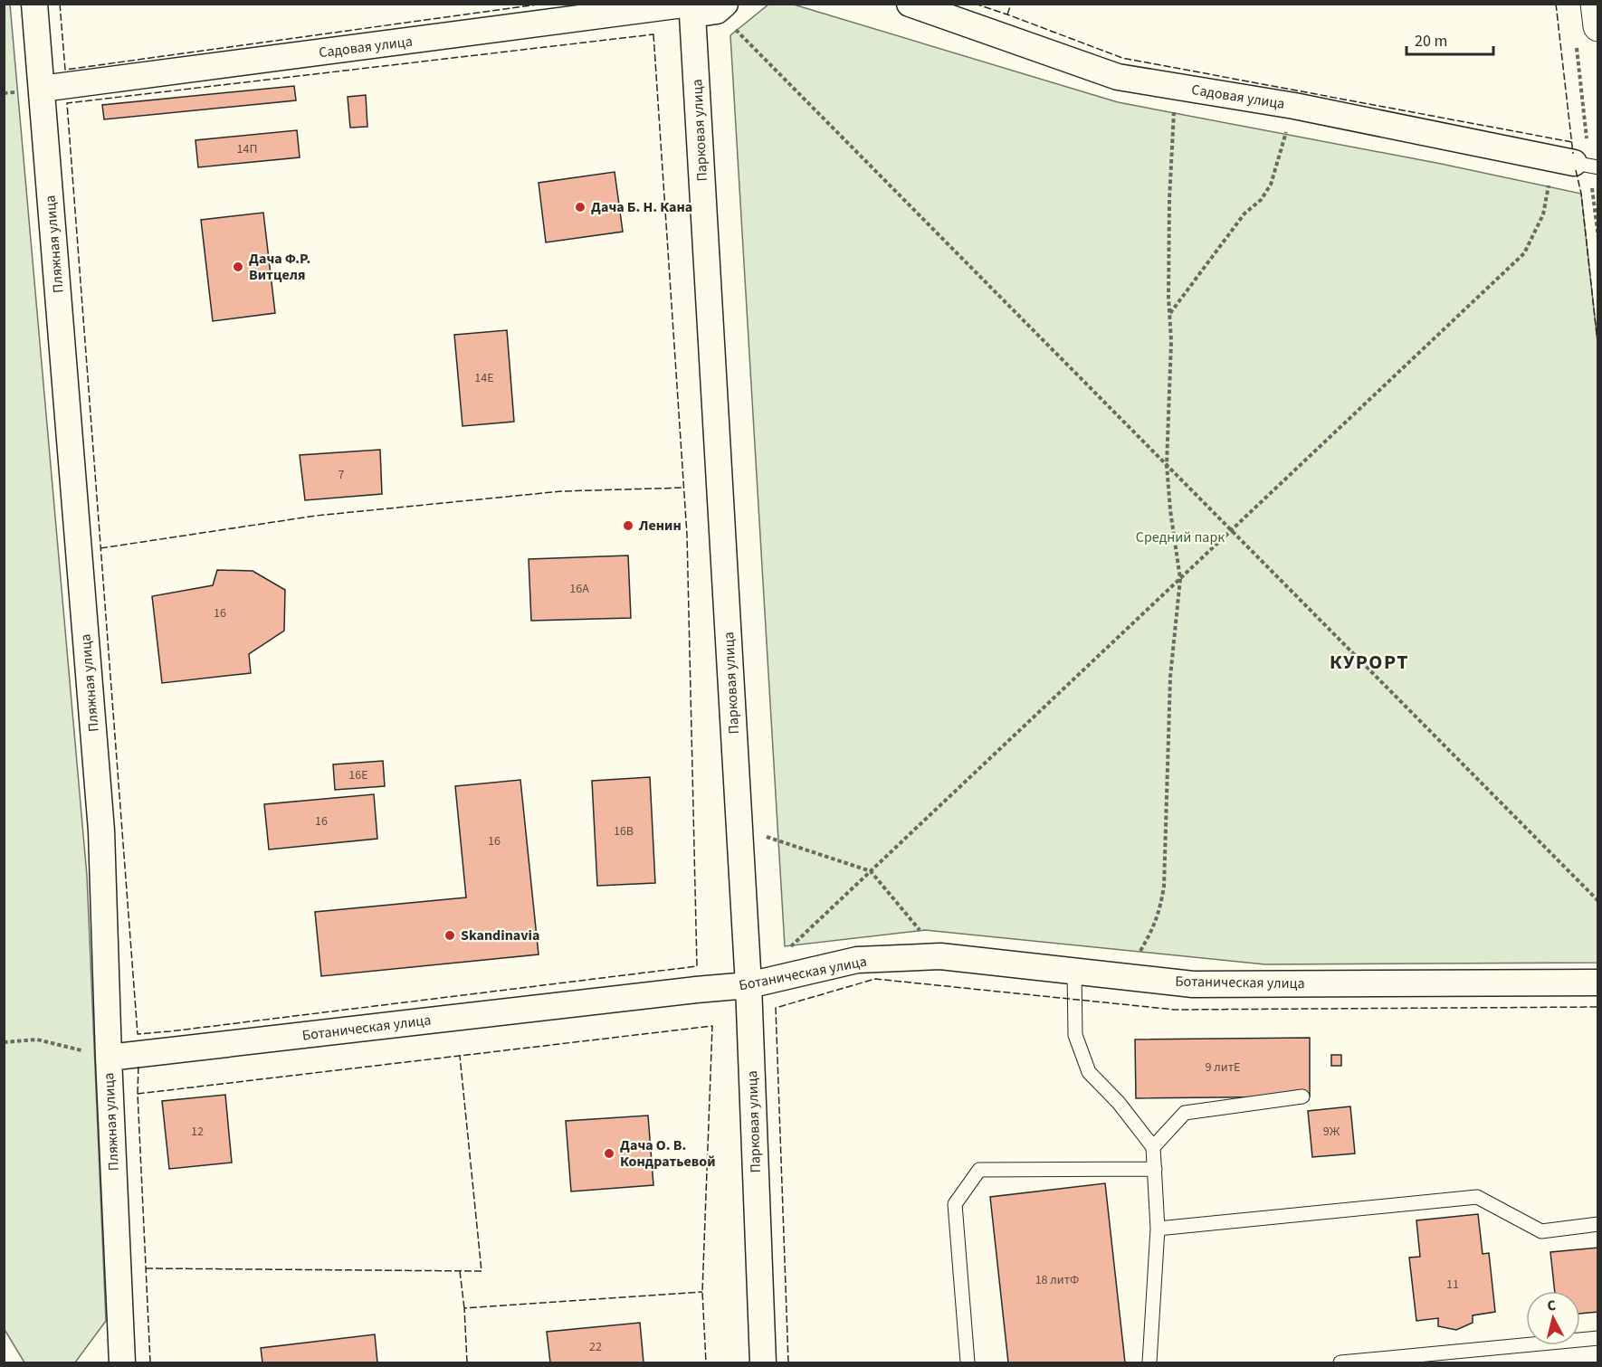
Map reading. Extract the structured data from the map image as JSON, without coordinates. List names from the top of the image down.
{
  "streets": {
    "street": [
      "Садовая улица",
      "Парковая улица",
      "Пляжная улица",
      "Ботаническая улица"
    ]
  },
  "crossings": [
    ["Садовая улица", "Парковая улица"],
    ["Садовая улица", "Пляжная улица"],
    ["Парковая улица", "Ботаническая улица"],
    ["Пляжная улица", "Ботаническая улица"]
  ],
  "districts": ["КУРОРТ"],
  "parks": ["Средний парк"],
  "places": [
    "Дача Б. Н. Кана",
    "Дача Ф.Р. Витцеля",
    "Ленин",
    "Skandinavia",
    "Дача О. В. Кондратьевой"
  ],
  "house_numbers": [
    "14П",
    "14Е",
    "7",
    "16А",
    "16",
    "16Е",
    "16",
    "16В",
    "16",
    "9 литЕ",
    "12",
    "9Ж",
    "18 литФ",
    "11",
    "22"
  ],
  "scale_bar": "20 m",
  "north": "top"
}
